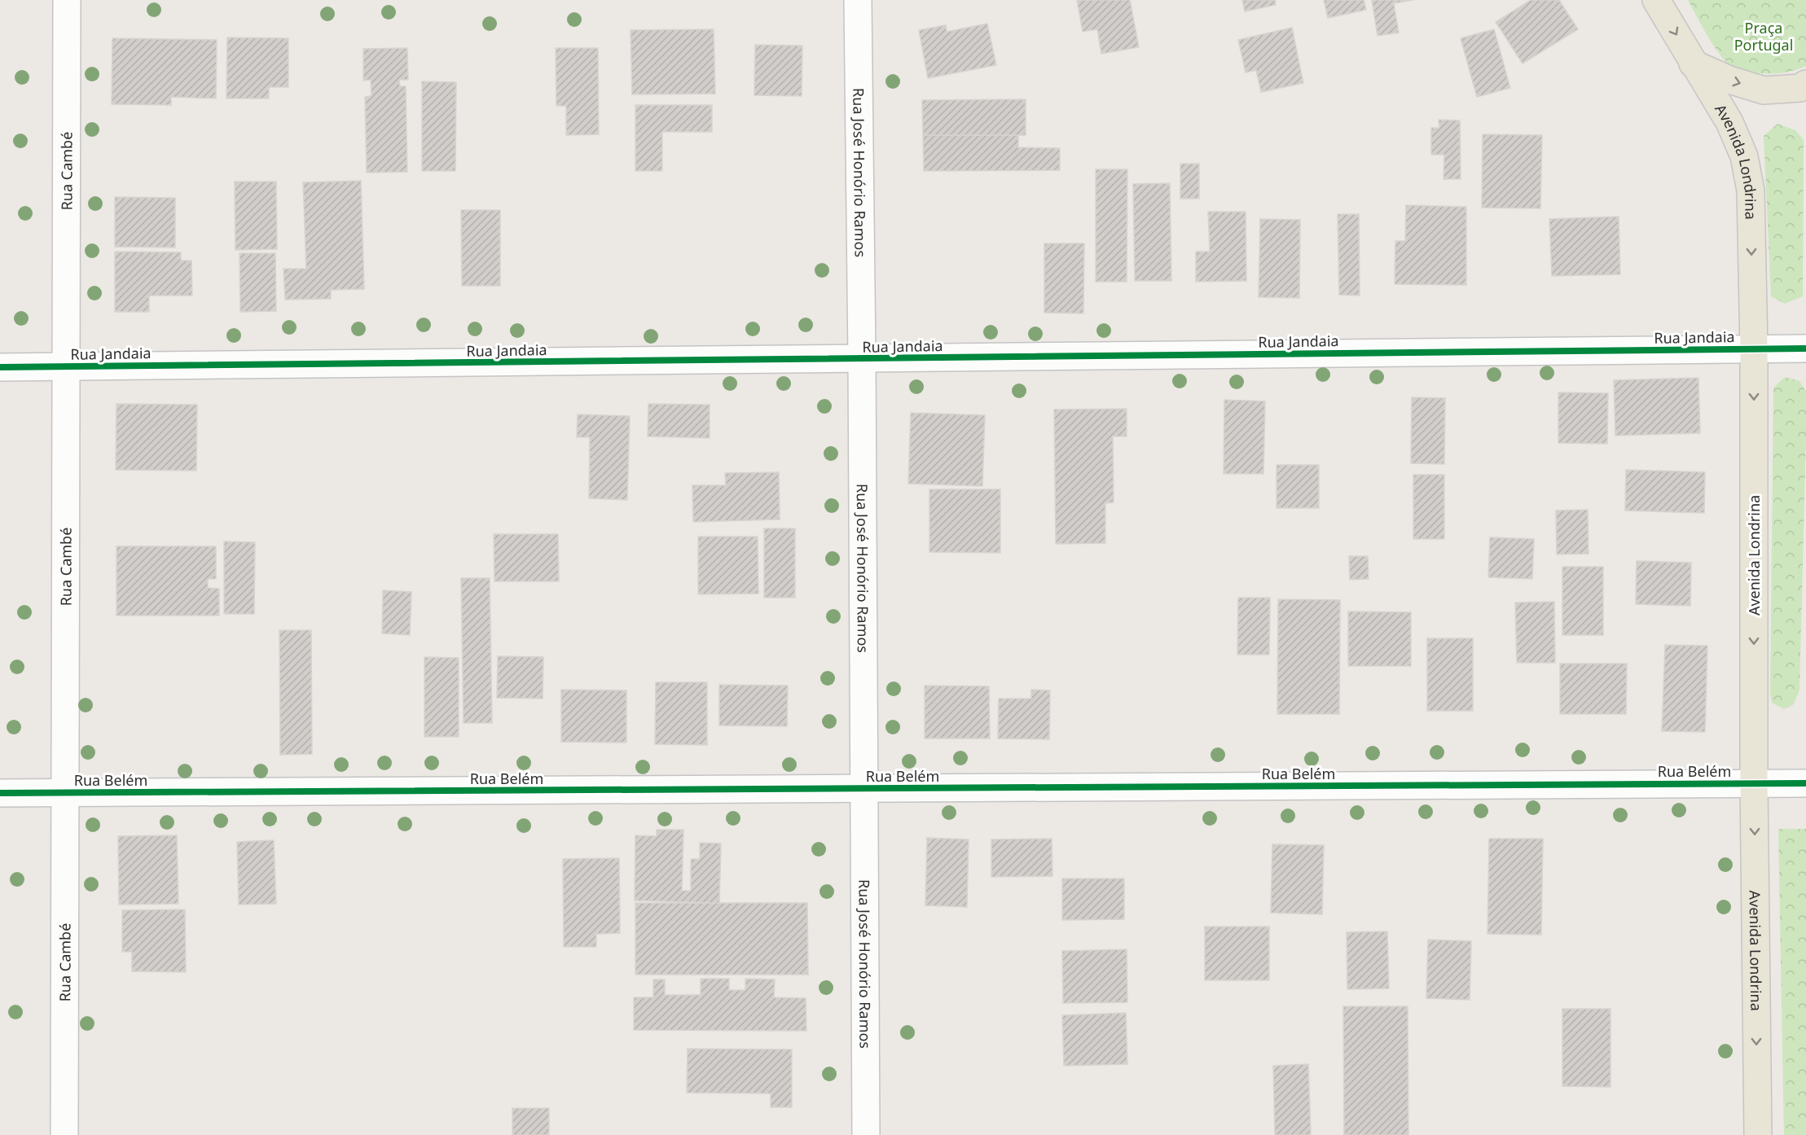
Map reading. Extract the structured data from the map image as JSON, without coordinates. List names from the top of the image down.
{
  "streets": {
    "main road": ["Avenida Londrina"],
    "street": [
      "Rua Cambé",
      "Rua José Honório Ramos",
      "Rua Jandaia",
      "Rua Belém"
    ]
  },
  "crossings": [
    ["Avenida Londrina", "Rua Jandaia"],
    ["Avenida Londrina", "Rua Belém"],
    ["Rua Cambé", "Rua Jandaia"],
    ["Rua Cambé", "Rua Belém"],
    ["Rua José Honório Ramos", "Rua Jandaia"],
    ["Rua José Honório Ramos", "Rua Belém"]
  ],
  "one_way": ["Avenida Londrina"],
  "parks": ["Praça Portugal"]
}
